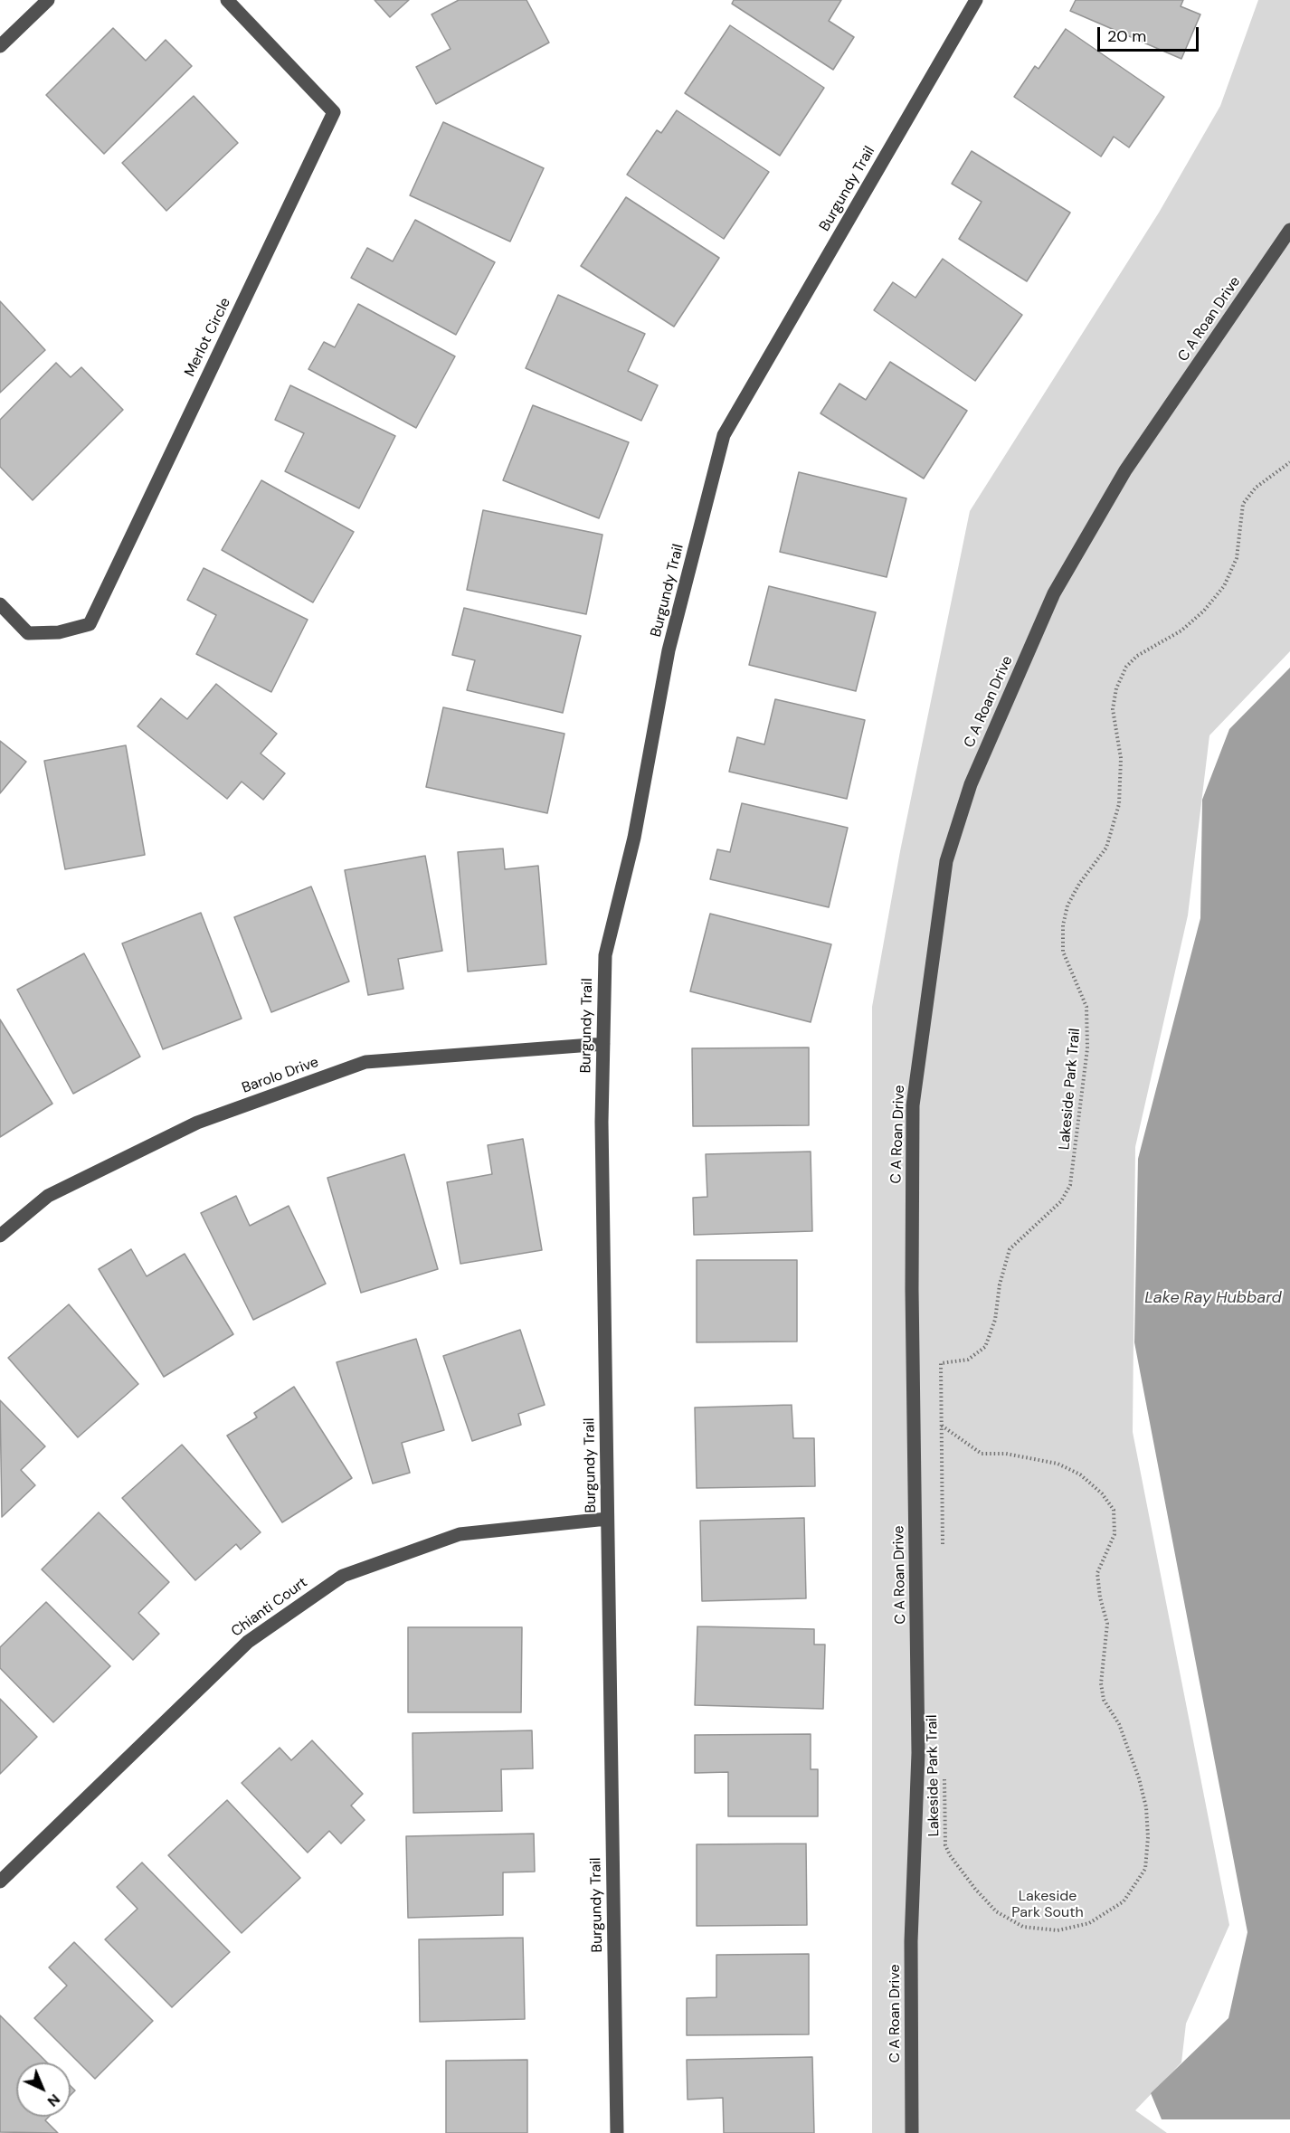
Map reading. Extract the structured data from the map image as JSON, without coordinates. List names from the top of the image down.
{
  "streets": {
    "street": [
      "Burgundy Trail",
      "C A Roan Drive",
      "Merlot Circle",
      "Barolo Drive",
      "Chianti Court"
    ],
    "path": ["Lakeside Park Trail"]
  },
  "crossings": [
    ["Burgundy Trail", "Barolo Drive"],
    ["Burgundy Trail", "Chianti Court"]
  ],
  "water": ["Lake Ray Hubbard"],
  "parks": ["Lakeside Park South"],
  "scale_bar": "20 m",
  "north": "bottom right"
}
